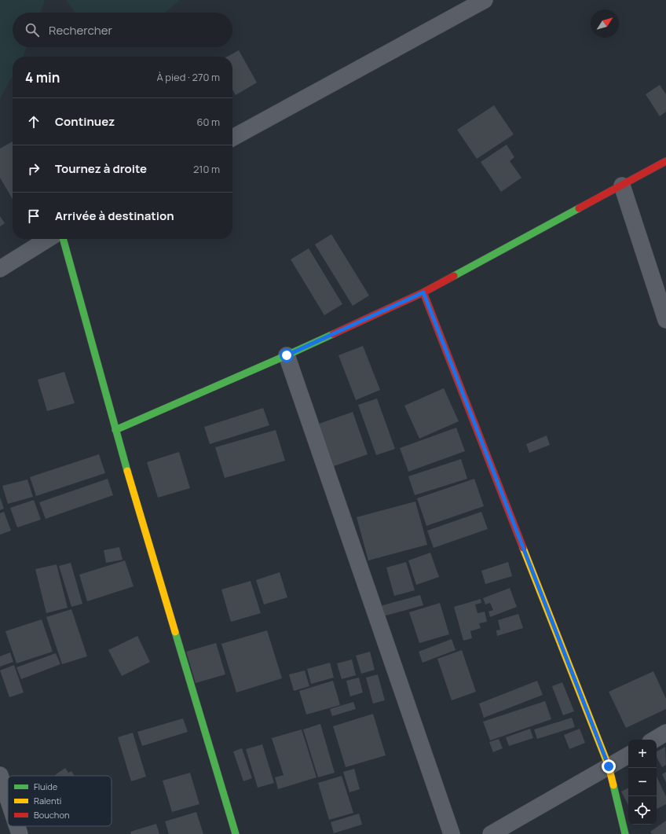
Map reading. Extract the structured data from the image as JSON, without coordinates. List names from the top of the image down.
{
  "legend": ["Fluide", "Ralenti", "Bouchon"],
  "north": "top right",
  "page": {
    "search": "Rechercher",
    "heading": ["4 min", "À pied · 270 m"],
    "list": [
      ["Continuez", "60 m"],
      ["Tournez à droite", "210 m"],
      "Arrivée à destination"
    ],
    "map_buttons": ["+", "−"]
  }
}
